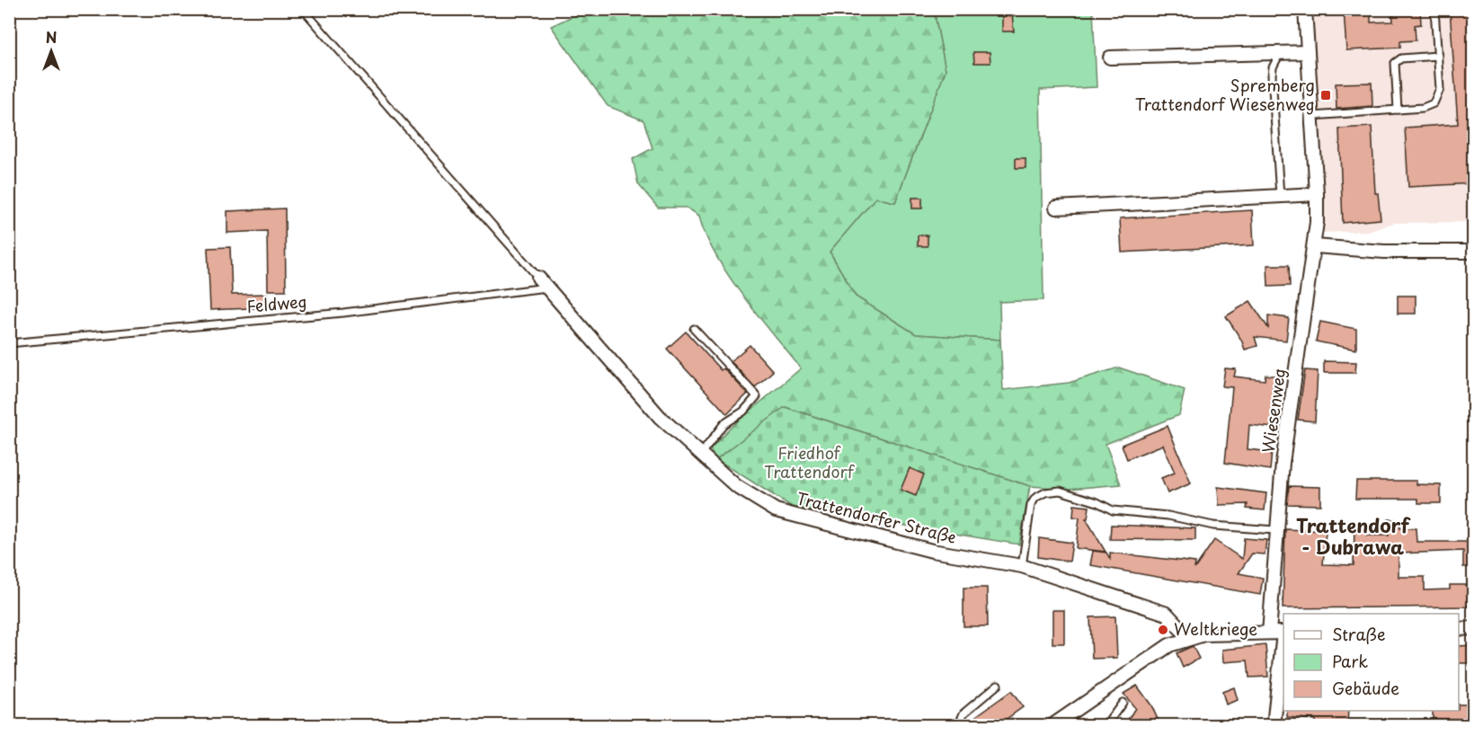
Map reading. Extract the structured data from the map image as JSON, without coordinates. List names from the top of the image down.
{
  "streets": {
    "street": ["Wiesenweg", "Trattendorfer Straße"],
    "lane": ["Feldweg"]
  },
  "crossings": [
    ["Feldweg", "Trattendorfer Straße"]
  ],
  "districts": ["Trattendorf - Dubrawa"],
  "parks": ["Friedhof Trattendorf"],
  "places": {
    "transit": ["Spremberg Trattendorf Wiesenweg"],
    "other": ["Weltkriege"]
  },
  "legend": ["Straße", "Park", "Gebäude"],
  "north": "top"
}
